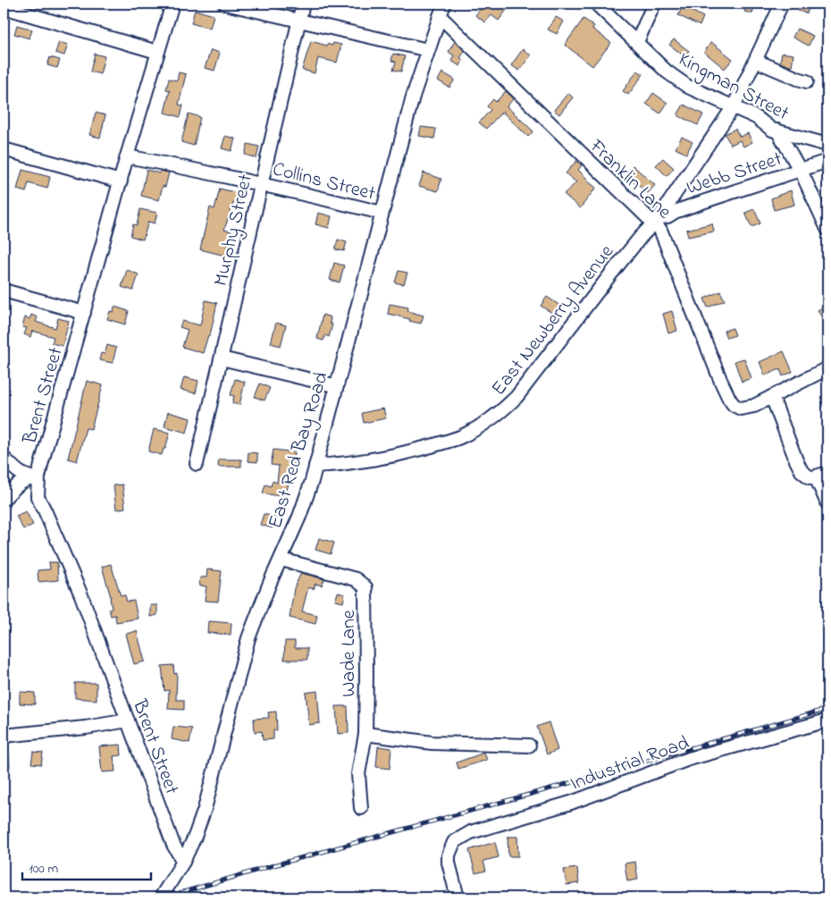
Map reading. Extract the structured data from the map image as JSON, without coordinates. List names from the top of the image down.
{
  "streets": {
    "street": [
      "Kingman Street",
      "Webb Street",
      "Franklin Lane",
      "Collins Street",
      "Murphy Street",
      "East Newberry Avenue",
      "Brent Street",
      "East Red Bay Road",
      "Wade Lane",
      "Industrial Road"
    ]
  },
  "crossings": [
    ["Kingman Street", "East Newberry Avenue"],
    ["Webb Street", "Franklin Lane"],
    ["Webb Street", "East Newberry Avenue"],
    ["Franklin Lane", "East Newberry Avenue"],
    ["Franklin Lane", "East Red Bay Road"],
    ["Collins Street", "Murphy Street"],
    ["Collins Street", "Brent Street"],
    ["Collins Street", "East Red Bay Road"],
    ["East Newberry Avenue", "East Red Bay Road"],
    ["Brent Street", "East Red Bay Road"],
    ["East Red Bay Road", "Wade Lane"]
  ],
  "scale_bar": "100 m"
}
